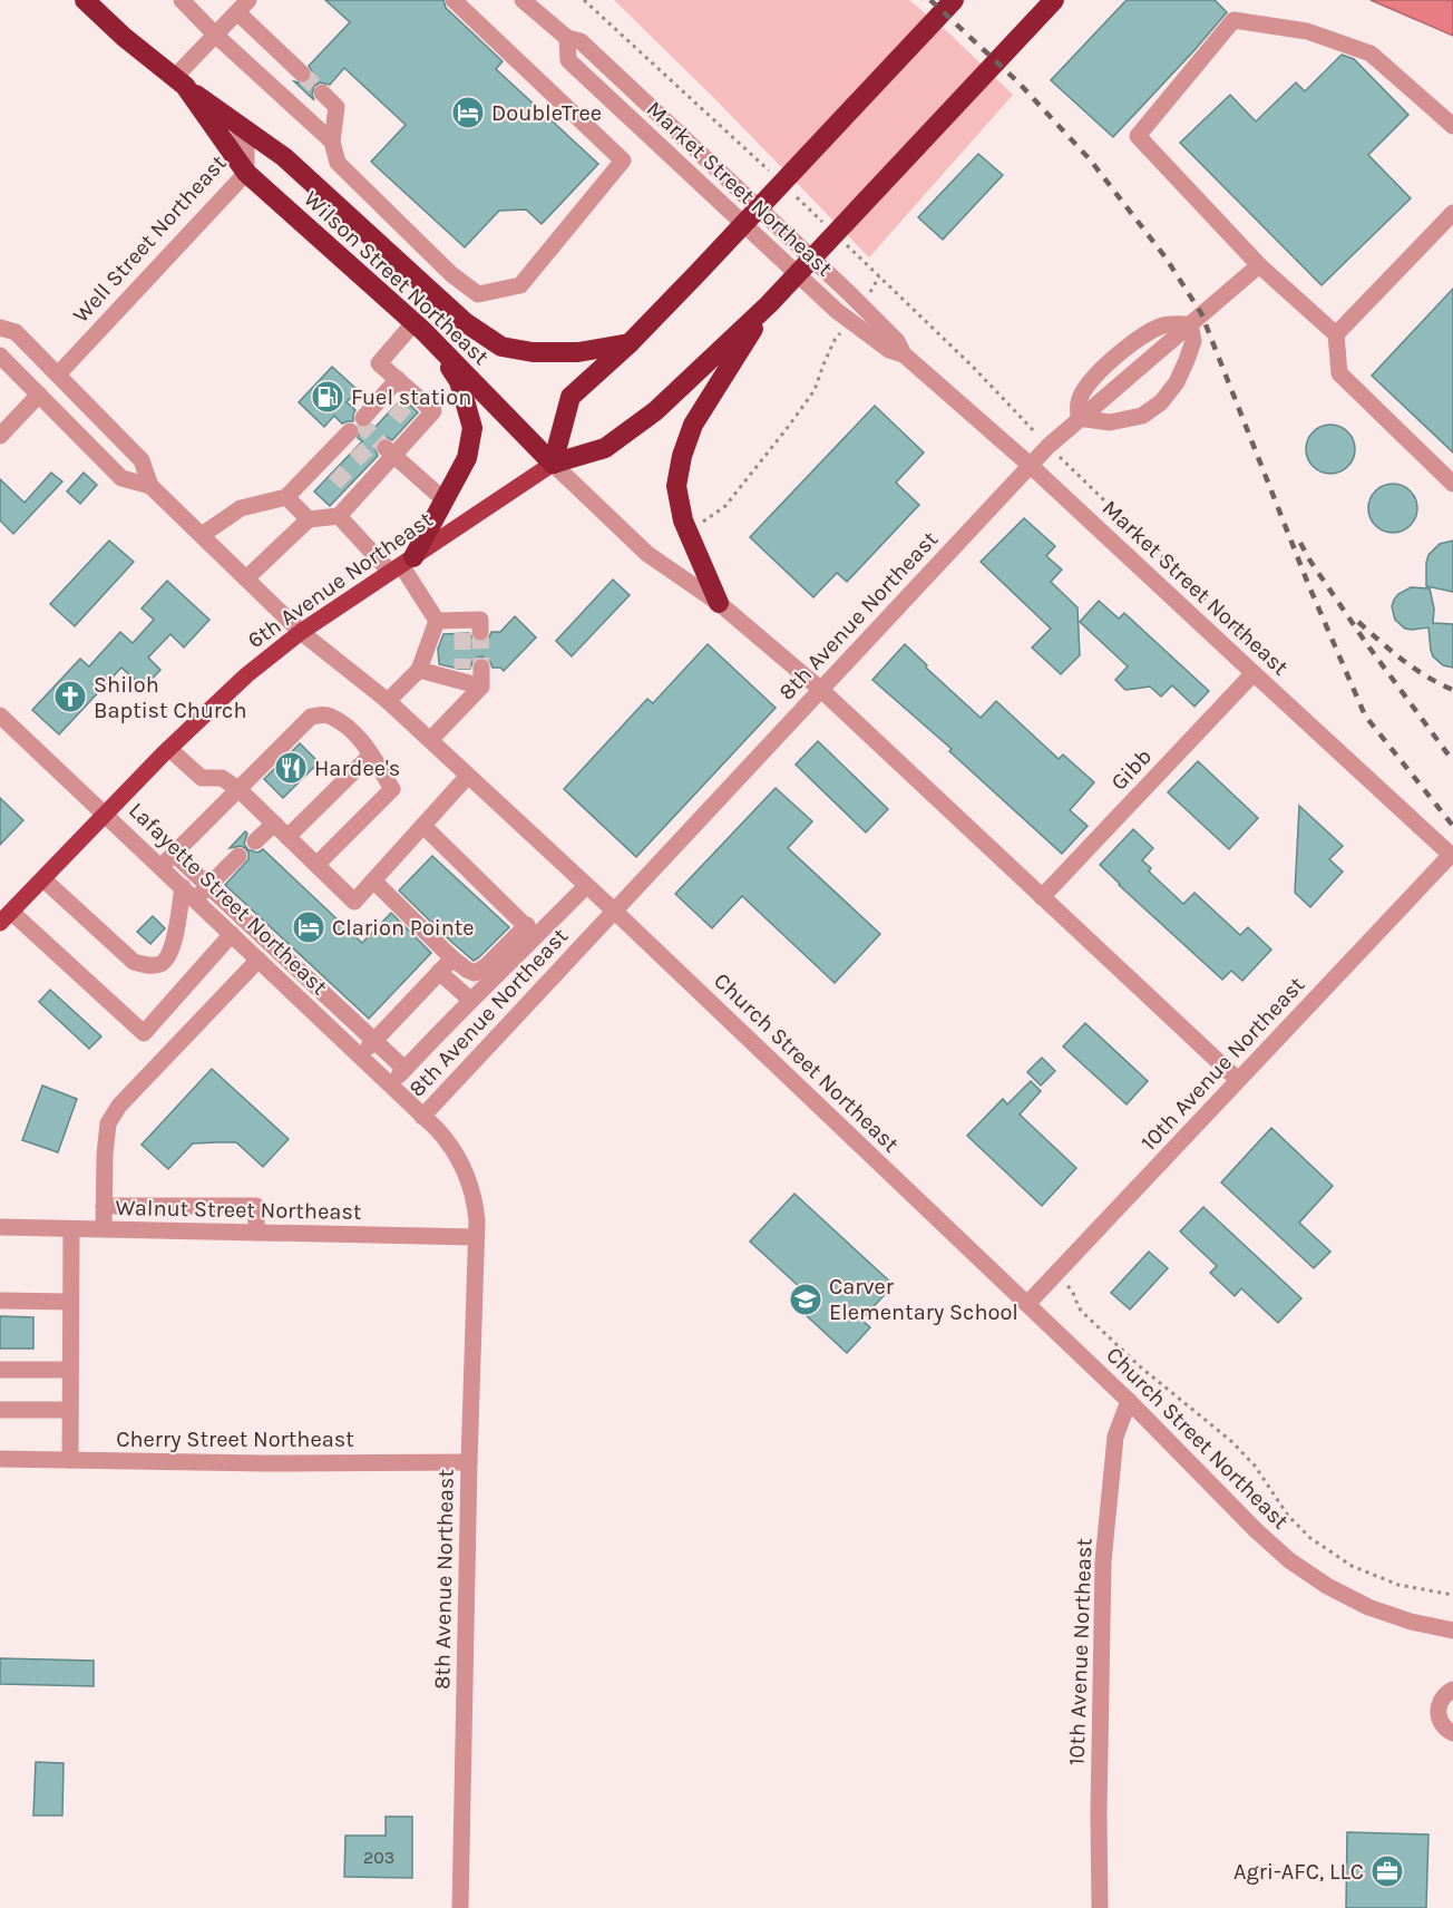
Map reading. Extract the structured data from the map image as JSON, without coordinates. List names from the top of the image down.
{
  "streets": {
    "highway": ["Wilson Street Northeast", "6th Avenue Northeast"],
    "street": [
      "Market Street Northeast",
      "Well Street Northeast",
      "8th Avenue Northeast",
      "Gibb",
      "Lafayette Street Northeast",
      "Church Street Northeast",
      "10th Avenue Northeast",
      "Walnut Street Northeast",
      "Cherry Street Northeast"
    ]
  },
  "crossings": [
    ["Market Street Northeast", "8th Avenue Northeast"],
    ["Market Street Northeast", "Gibb"],
    ["Market Street Northeast", "10th Avenue Northeast"],
    ["Well Street Northeast", "Wilson Street Northeast"],
    ["Well Street Northeast", "Church Street Northeast"],
    ["Wilson Street Northeast", "6th Avenue Northeast"],
    ["Wilson Street Northeast", "8th Avenue Northeast"],
    ["Wilson Street Northeast", "Gibb"],
    ["Wilson Street Northeast", "10th Avenue Northeast"],
    ["6th Avenue Northeast", "Lafayette Street Northeast"],
    ["6th Avenue Northeast", "Church Street Northeast"],
    ["8th Avenue Northeast", "Lafayette Street Northeast"],
    ["8th Avenue Northeast", "Church Street Northeast"],
    ["8th Avenue Northeast", "Walnut Street Northeast"],
    ["8th Avenue Northeast", "Cherry Street Northeast"],
    ["Church Street Northeast", "10th Avenue Northeast"]
  ],
  "places": {
    "hotel": ["DoubleTree", "Clarion Pointe"],
    "fuel station": ["Fuel station"],
    "church": ["Shiloh Baptist Church"],
    "restaurant": ["Hardee's"],
    "school or university": ["Carver Elementary School"],
    "office": ["Agri-AFC, LLC"]
  },
  "house_numbers": ["203"]
}
